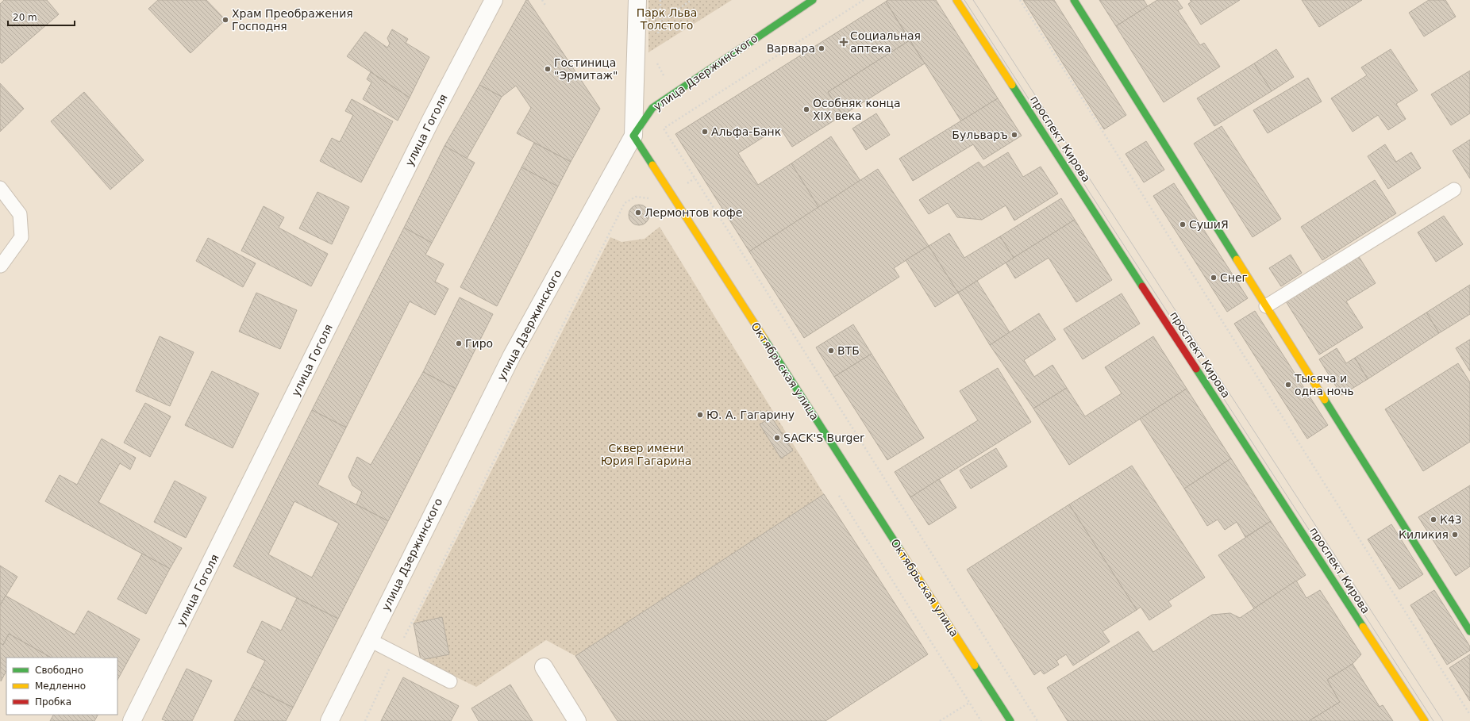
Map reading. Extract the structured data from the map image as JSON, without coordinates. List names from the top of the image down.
{
  "streets": {
    "street": [
      "улица Дзержинского",
      "улица Гоголя",
      "проспект Кирова",
      "Октябрьская улица"
    ]
  },
  "crossings": [
    ["улица Дзержинского", "Октябрьская улица"]
  ],
  "parks": ["Парк Льва Толстого", "Сквер имени Юрия Гагарина"],
  "places": {
    "other": [
      "Храм Преображения Господня",
      "Варвара",
      "Гостиница \"Эрмитаж\"",
      "Особняк конца XIX века",
      "Альфа-Банк",
      "Бульваръ",
      "Лермонтов кофе",
      "СушиЯ",
      "Снег",
      "Гиро",
      "ВТБ",
      "Тысяча и одна ночь",
      "Ю. А. Гагарину",
      "SACK'S Burger",
      "К43",
      "Киликия"
    ],
    "health": ["Социальная аптека"]
  },
  "legend": ["Свободно", "Медленно", "Пробка"],
  "scale_bar": "20 m"
}
